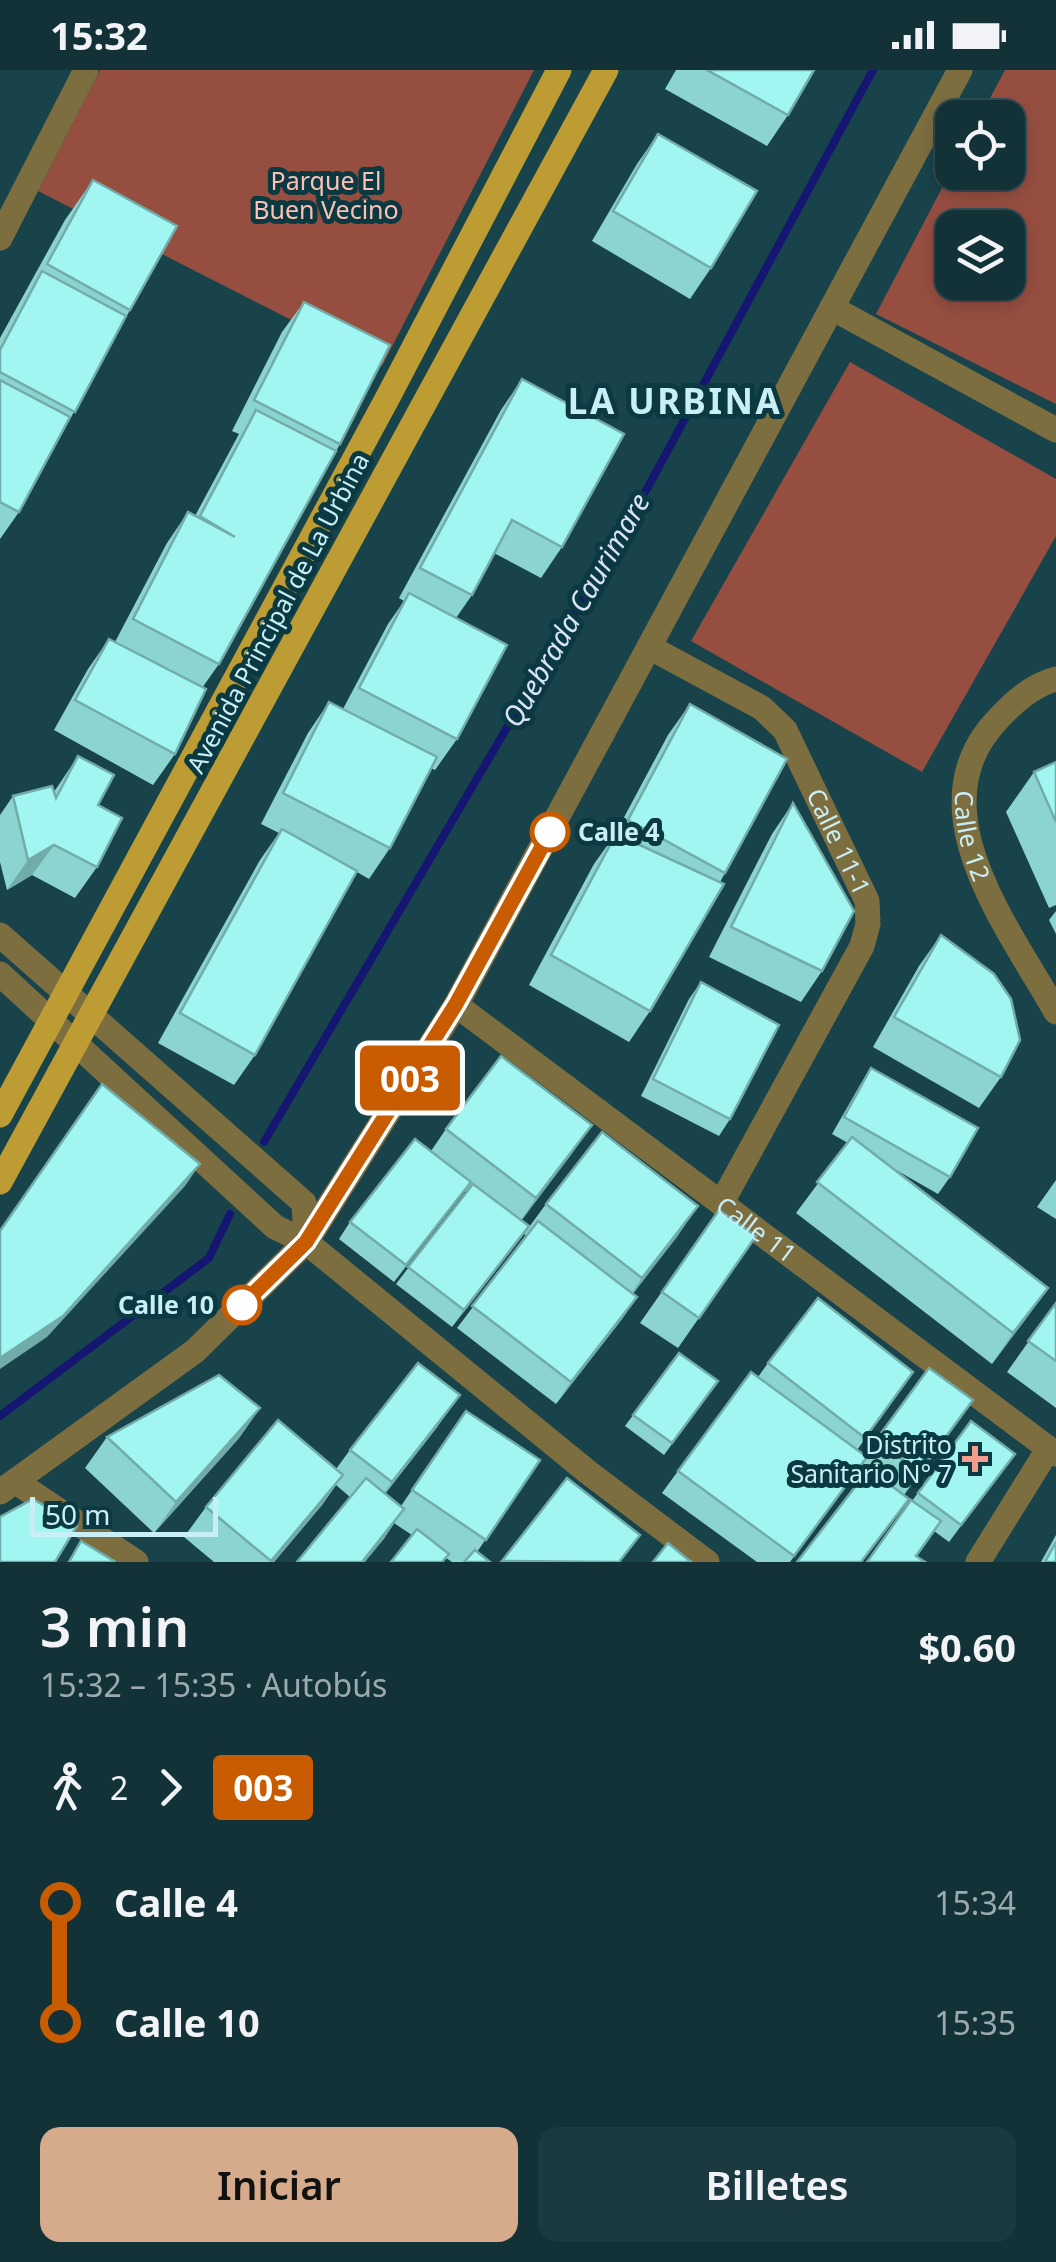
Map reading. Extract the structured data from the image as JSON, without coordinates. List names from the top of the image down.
{
  "streets": {
    "main road": ["Avenida Principal de La Urbina"],
    "street": ["Calle 12", "Calle 11-1", "Calle 11"]
  },
  "crossings": [
    ["Calle 11-1", "Calle 11"]
  ],
  "districts": ["LA URBINA"],
  "water": ["Quebrada Caurimare"],
  "parks": ["Parque El Buen Vecino"],
  "places": {
    "other": ["Calle 4", "Calle 10"],
    "health": ["Distrito Sanitario N° 7"]
  },
  "lines": ["bus line 003"],
  "scale_bar": "50 m",
  "page": {
    "status": "15:32",
    "on_map": "003",
    "scale": "50 m",
    "heading": ["3 min", "15:32 – 15:35 · Autobús", "$0.60"],
    "legs": ["2", "003"],
    "list": [
      {
        "name": "Calle 4",
        "value": "15:34"
      },
      {
        "name": "Calle 10",
        "value": "15:35"
      }
    ],
    "buttons": ["Iniciar", "Billetes"]
  }
}
